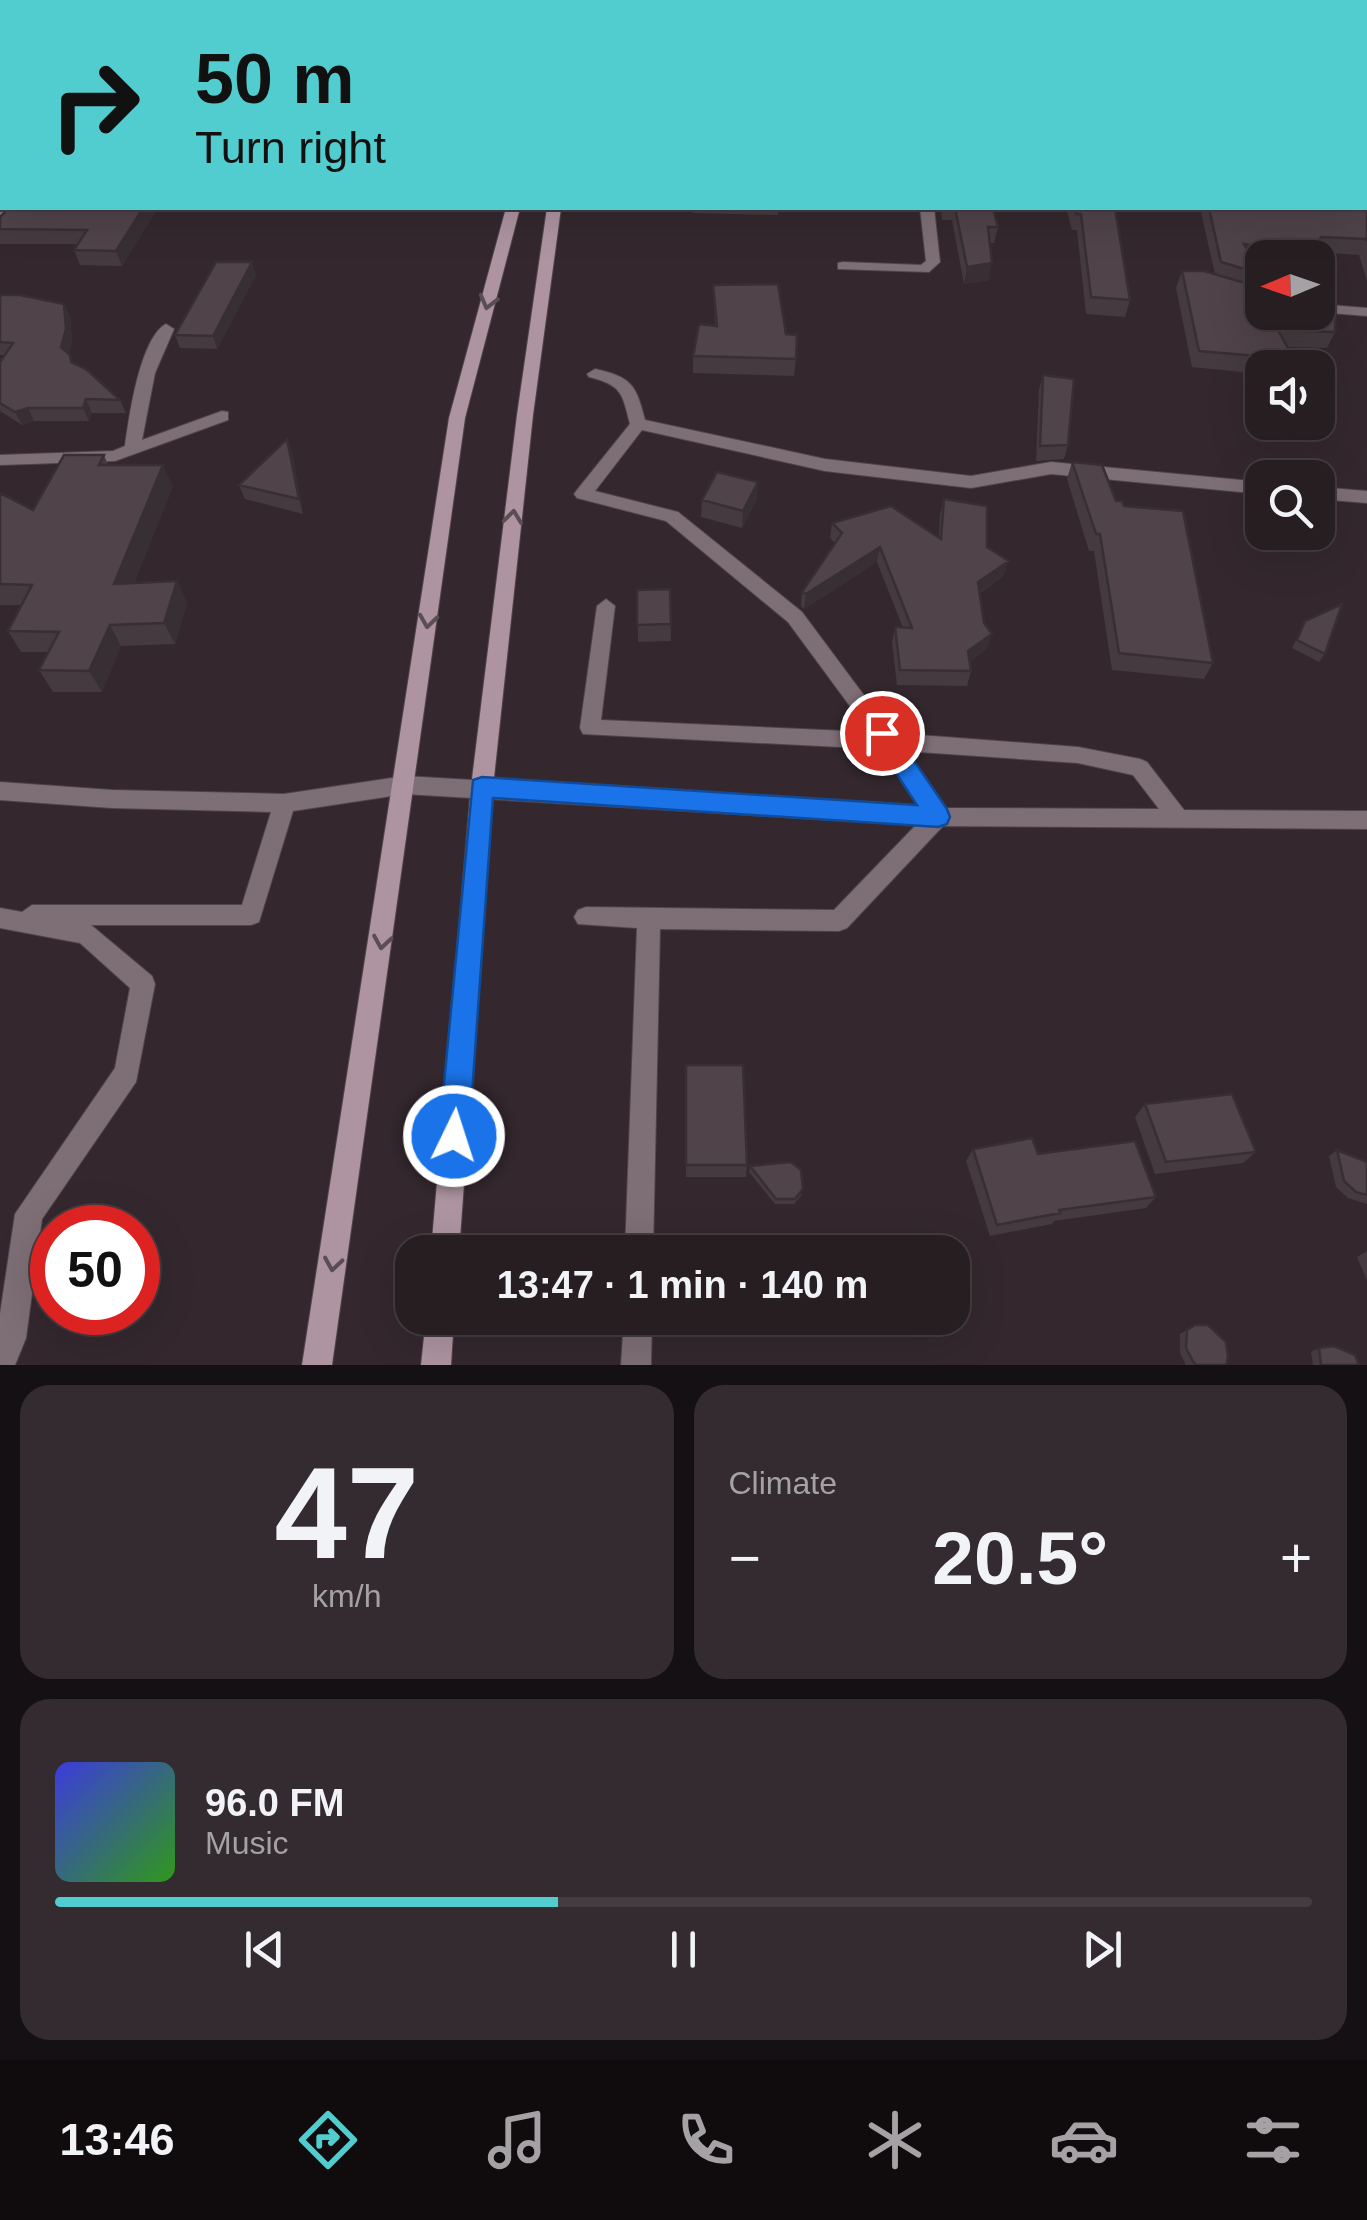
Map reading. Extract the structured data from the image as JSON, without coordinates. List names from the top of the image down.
{
  "north": "left",
  "page": {
    "turn": ["50 m", "Turn right"],
    "limit": "50",
    "trip": "13:47 · 1 min · 140 m",
    "tile": [
      ["47", "km/h"],
      "Climate"
    ],
    "heat": ["−", "20.5°", "+"],
    "song": ["96.0 FM", "Music"],
    "tabs": "13:46"
  }
}
